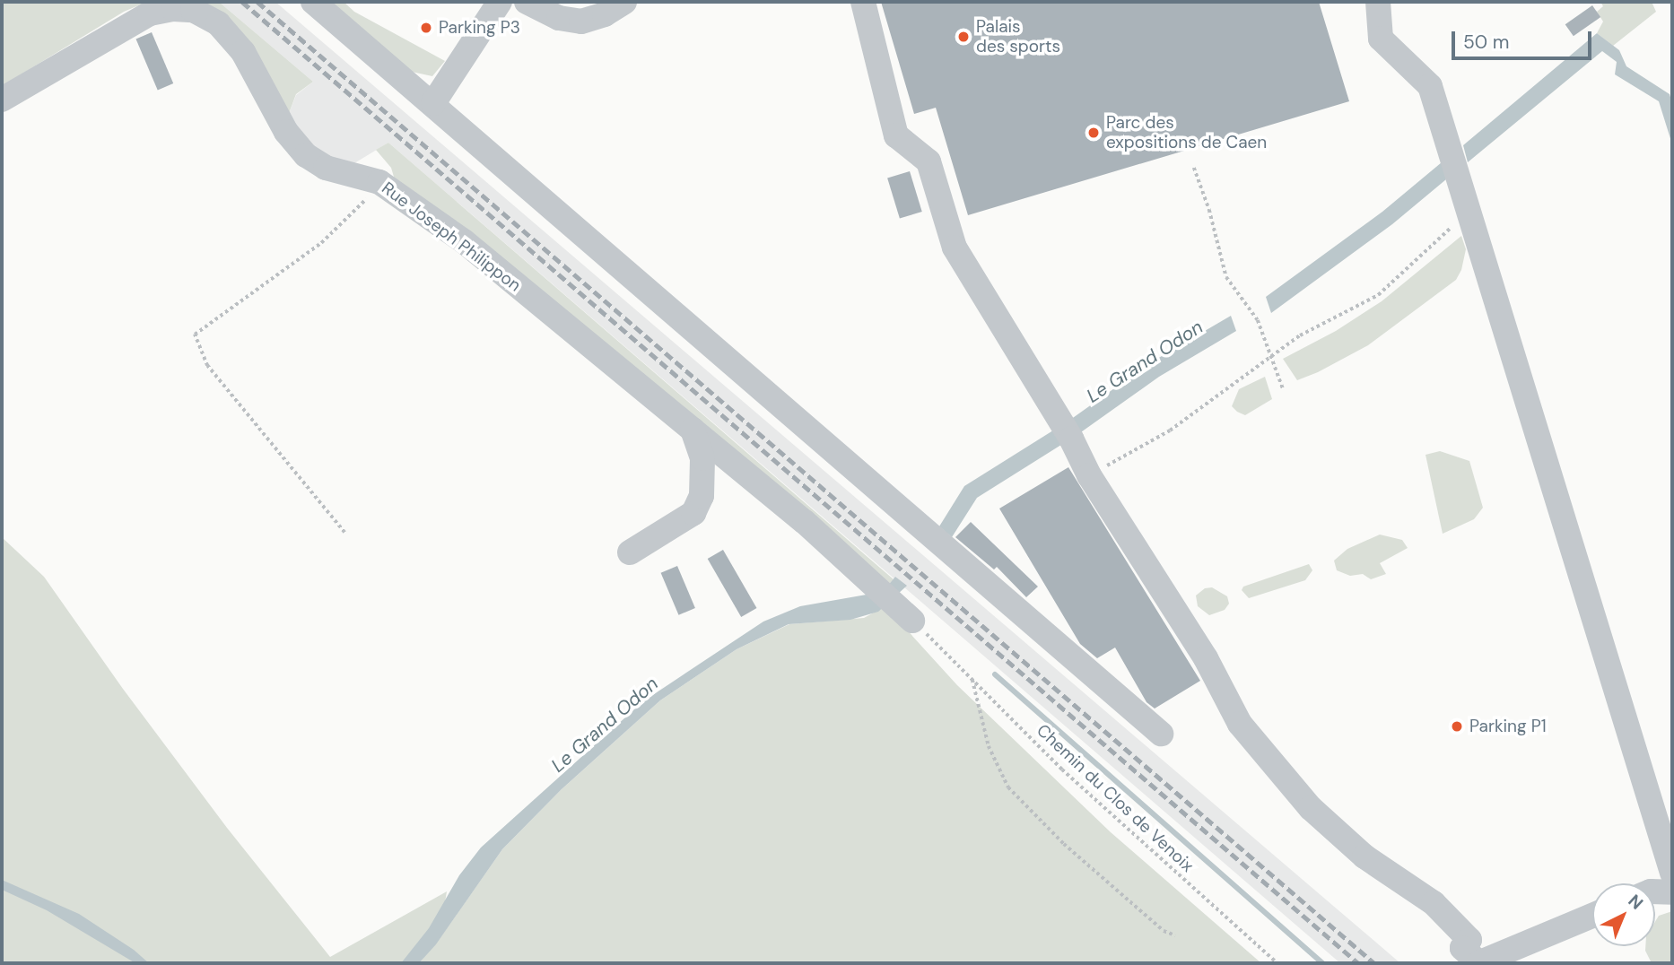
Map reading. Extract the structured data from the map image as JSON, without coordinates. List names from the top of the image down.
{
  "streets": {
    "street": ["Rue Joseph Philippon"],
    "path": ["Chemin du Clos de Venoix"]
  },
  "crossings": [
    ["Rue Joseph Philippon", "Chemin du Clos de Venoix"]
  ],
  "water": ["Le Grand Odon"],
  "places": [
    "Parking P3",
    "Palais des sports",
    "Parc des expositions de Caen",
    "Parking P1"
  ],
  "scale_bar": "50 m",
  "north": "top right"
}
